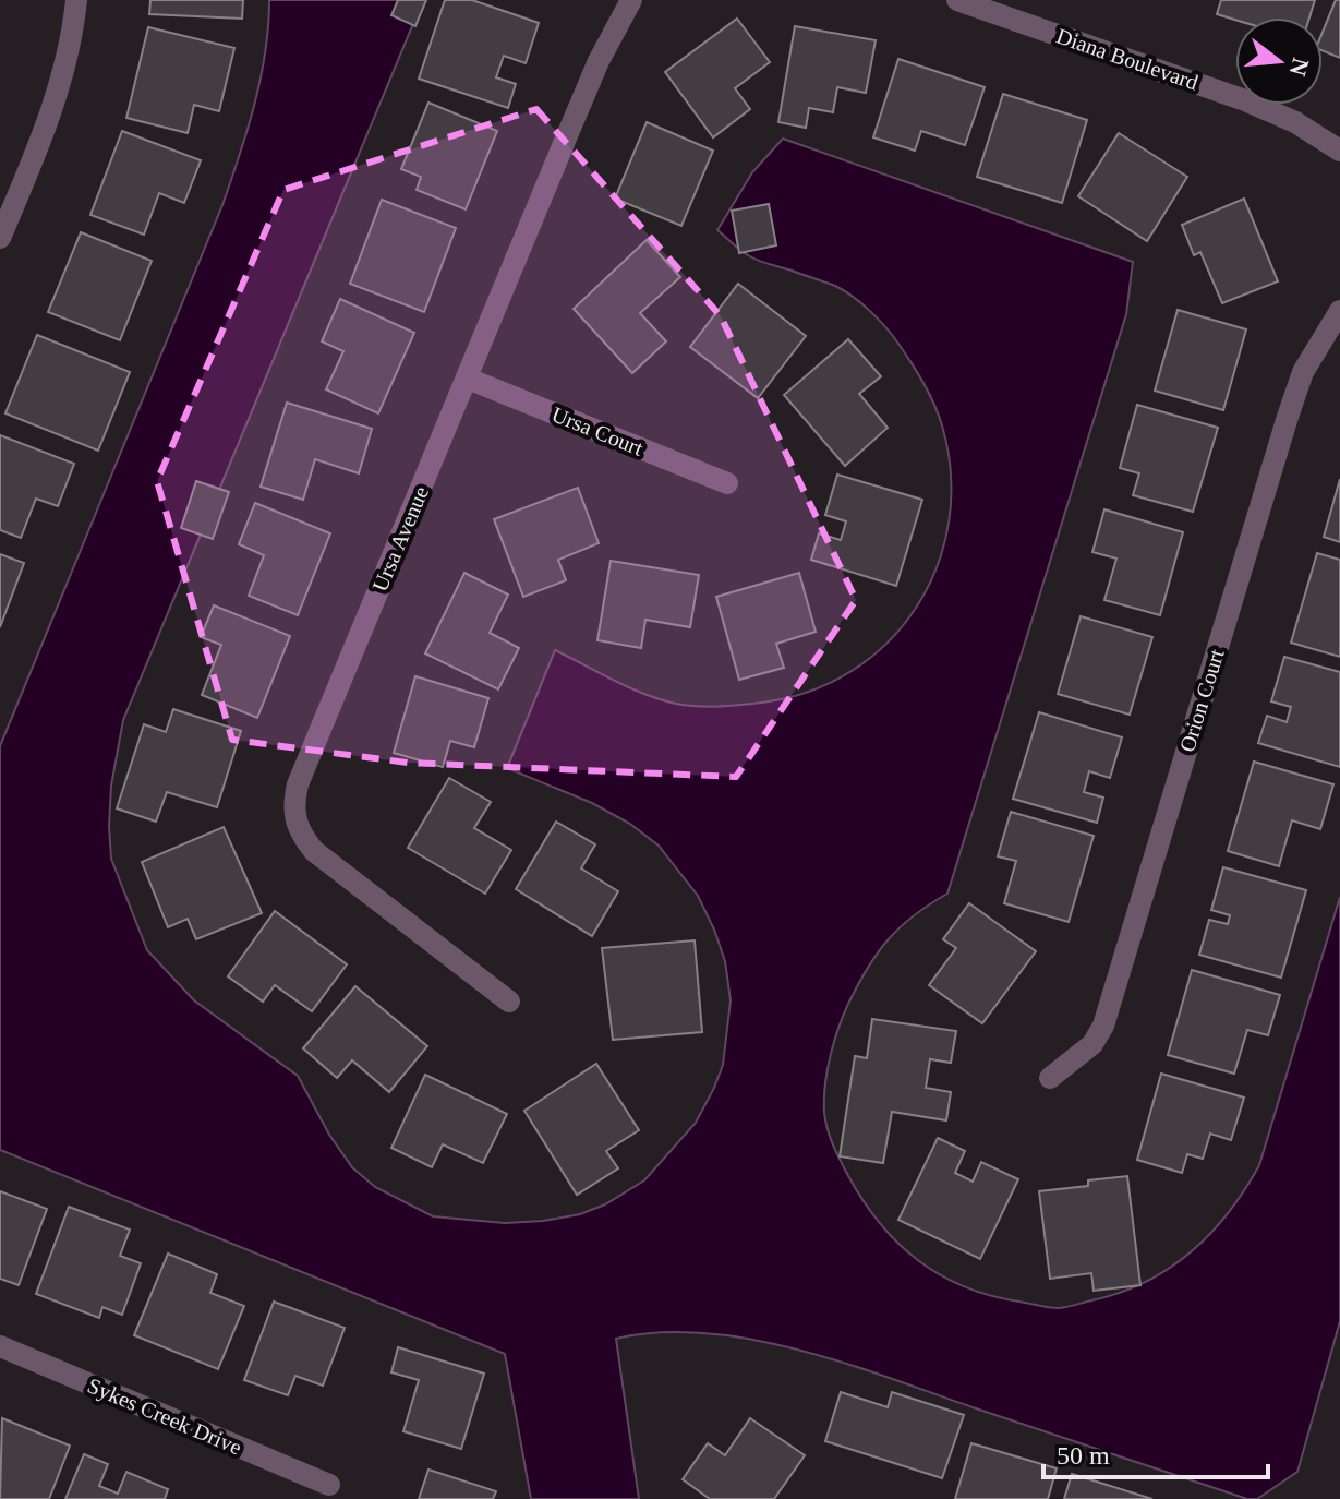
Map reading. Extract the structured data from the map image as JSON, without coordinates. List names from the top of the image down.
{
  "streets": {
    "street": [
      "Diana Boulevard",
      "Ursa Court",
      "Ursa Avenue",
      "Orion Court",
      "Sykes Creek Drive"
    ]
  },
  "crossings": [
    ["Ursa Court", "Ursa Avenue"]
  ],
  "scale_bar": "50 m",
  "north": "right"
}
